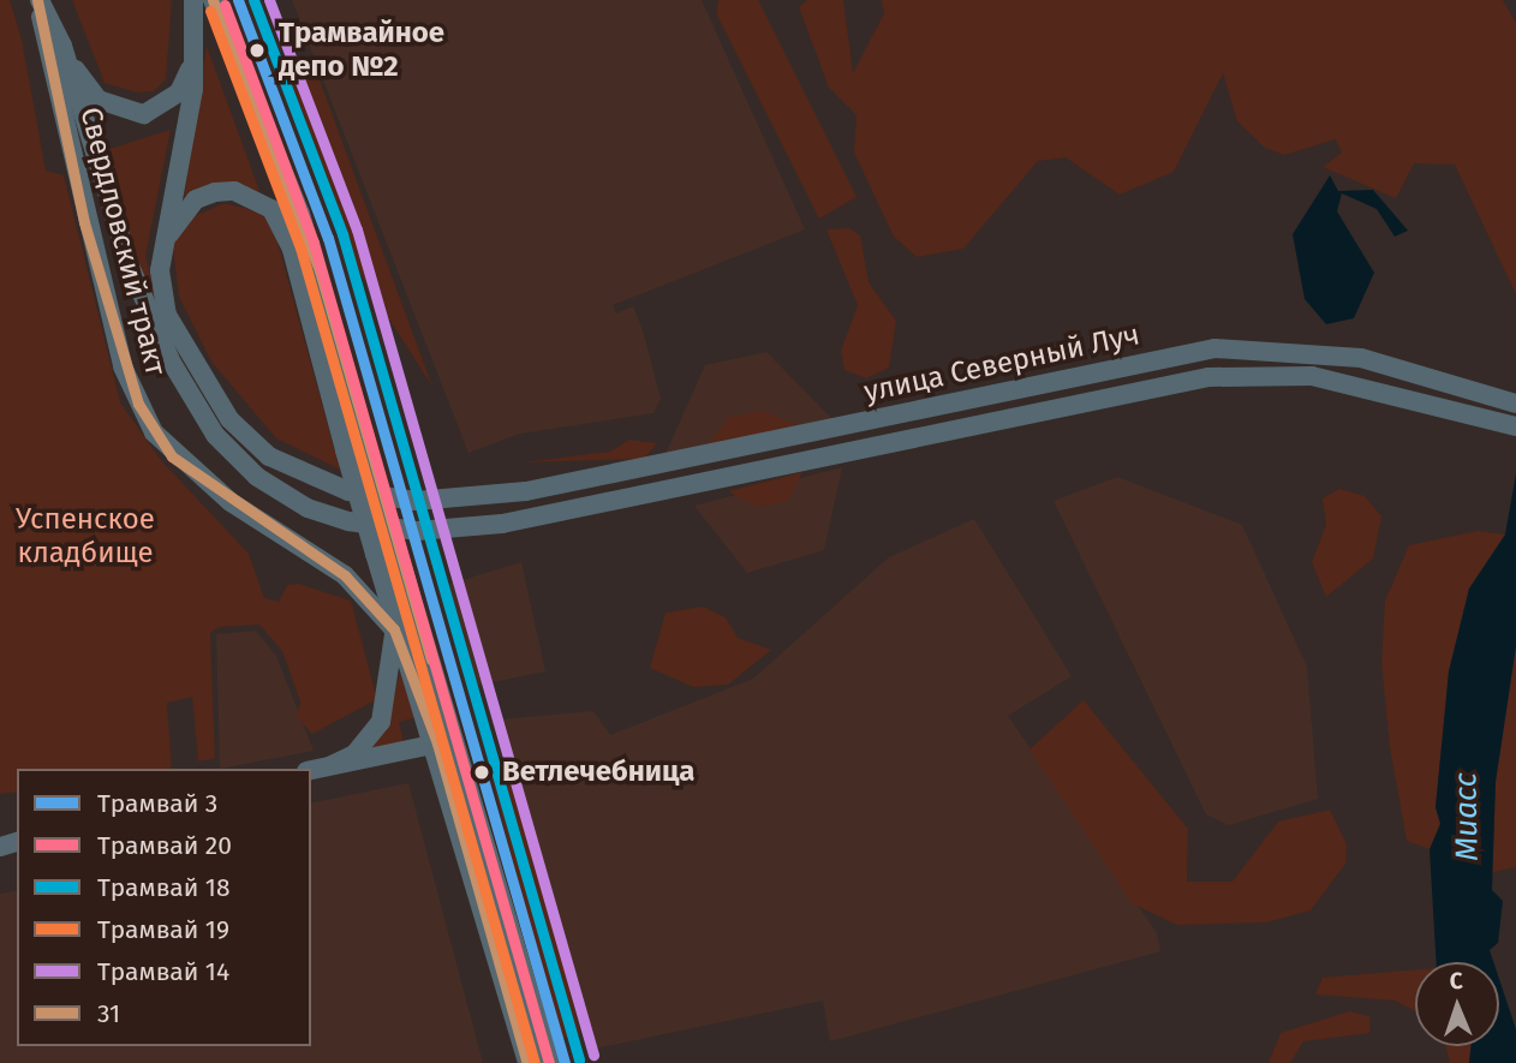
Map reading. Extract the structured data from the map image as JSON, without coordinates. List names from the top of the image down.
{
  "streets": {
    "main road": ["Свердловский тракт", "улица Северный Луч"]
  },
  "crossings": [
    ["Свердловский тракт", "улица Северный Луч"]
  ],
  "water": ["Миасс"],
  "parks": ["Успенское кладбище"],
  "places": ["Трамвайное депо №2", "Ветлечебница"],
  "lines": [
    "tram line 3",
    "tram line 18",
    "tram line 14",
    "transit line 31",
    "tram line 20",
    "tram line 19"
  ],
  "legend": [
    "Трамвай 3",
    "Трамвай 20",
    "Трамвай 18",
    "Трамвай 19",
    "Трамвай 14",
    "31"
  ],
  "north": "top"
}
